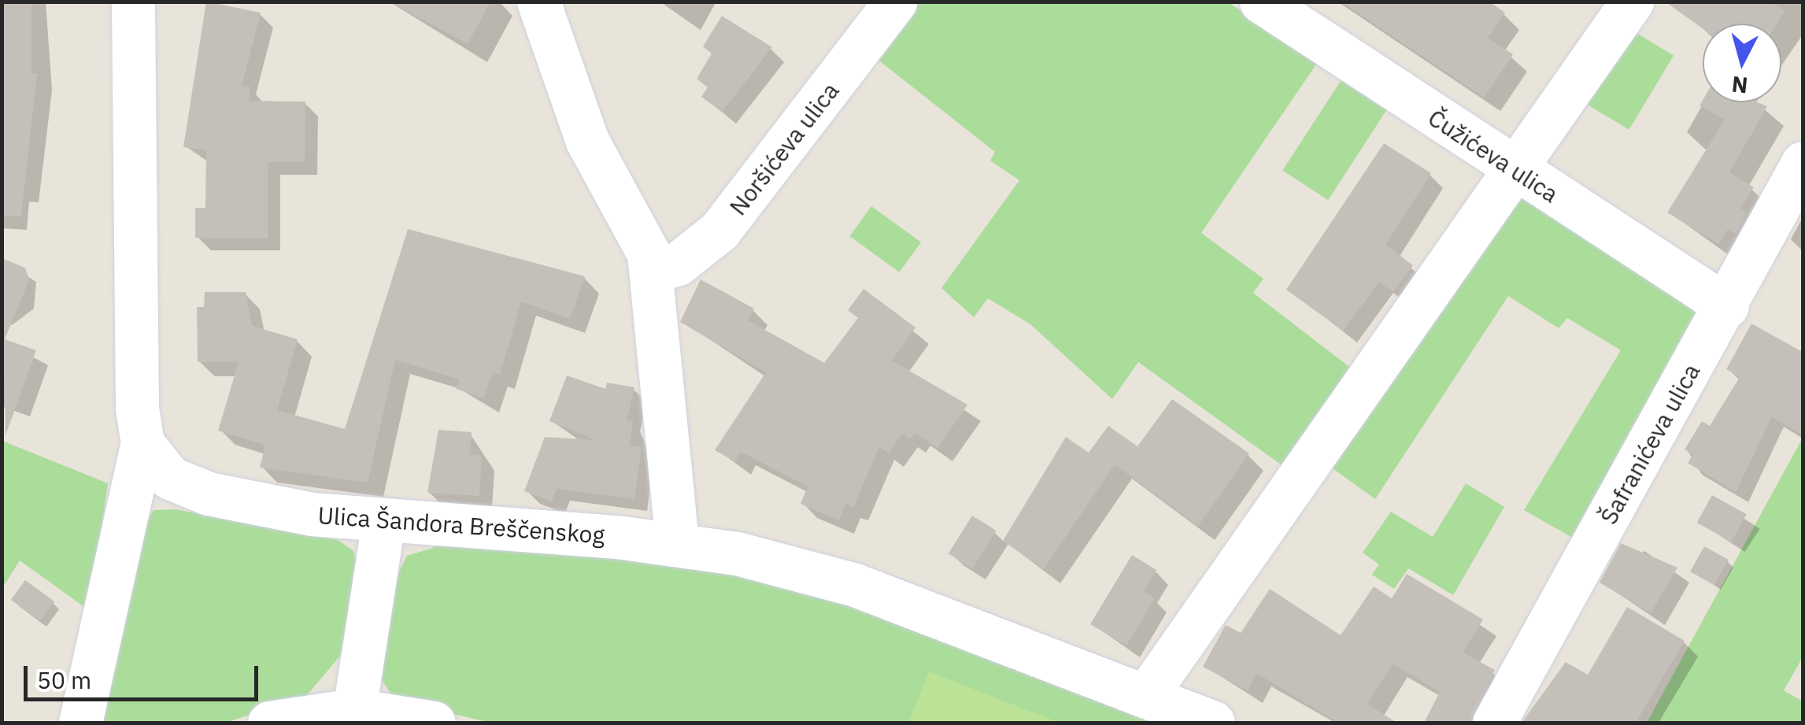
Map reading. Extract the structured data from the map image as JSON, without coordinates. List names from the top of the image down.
{
  "streets": {
    "street": [
      "Noršićeva ulica",
      "Čužićeva ulica",
      "Šafranićeva ulica",
      "Ulica Šandora Breščenskog"
    ]
  },
  "crossings": [
    ["Čužićeva ulica", "Šafranićeva ulica"]
  ],
  "scale_bar": "50 m",
  "north": "bottom"
}
